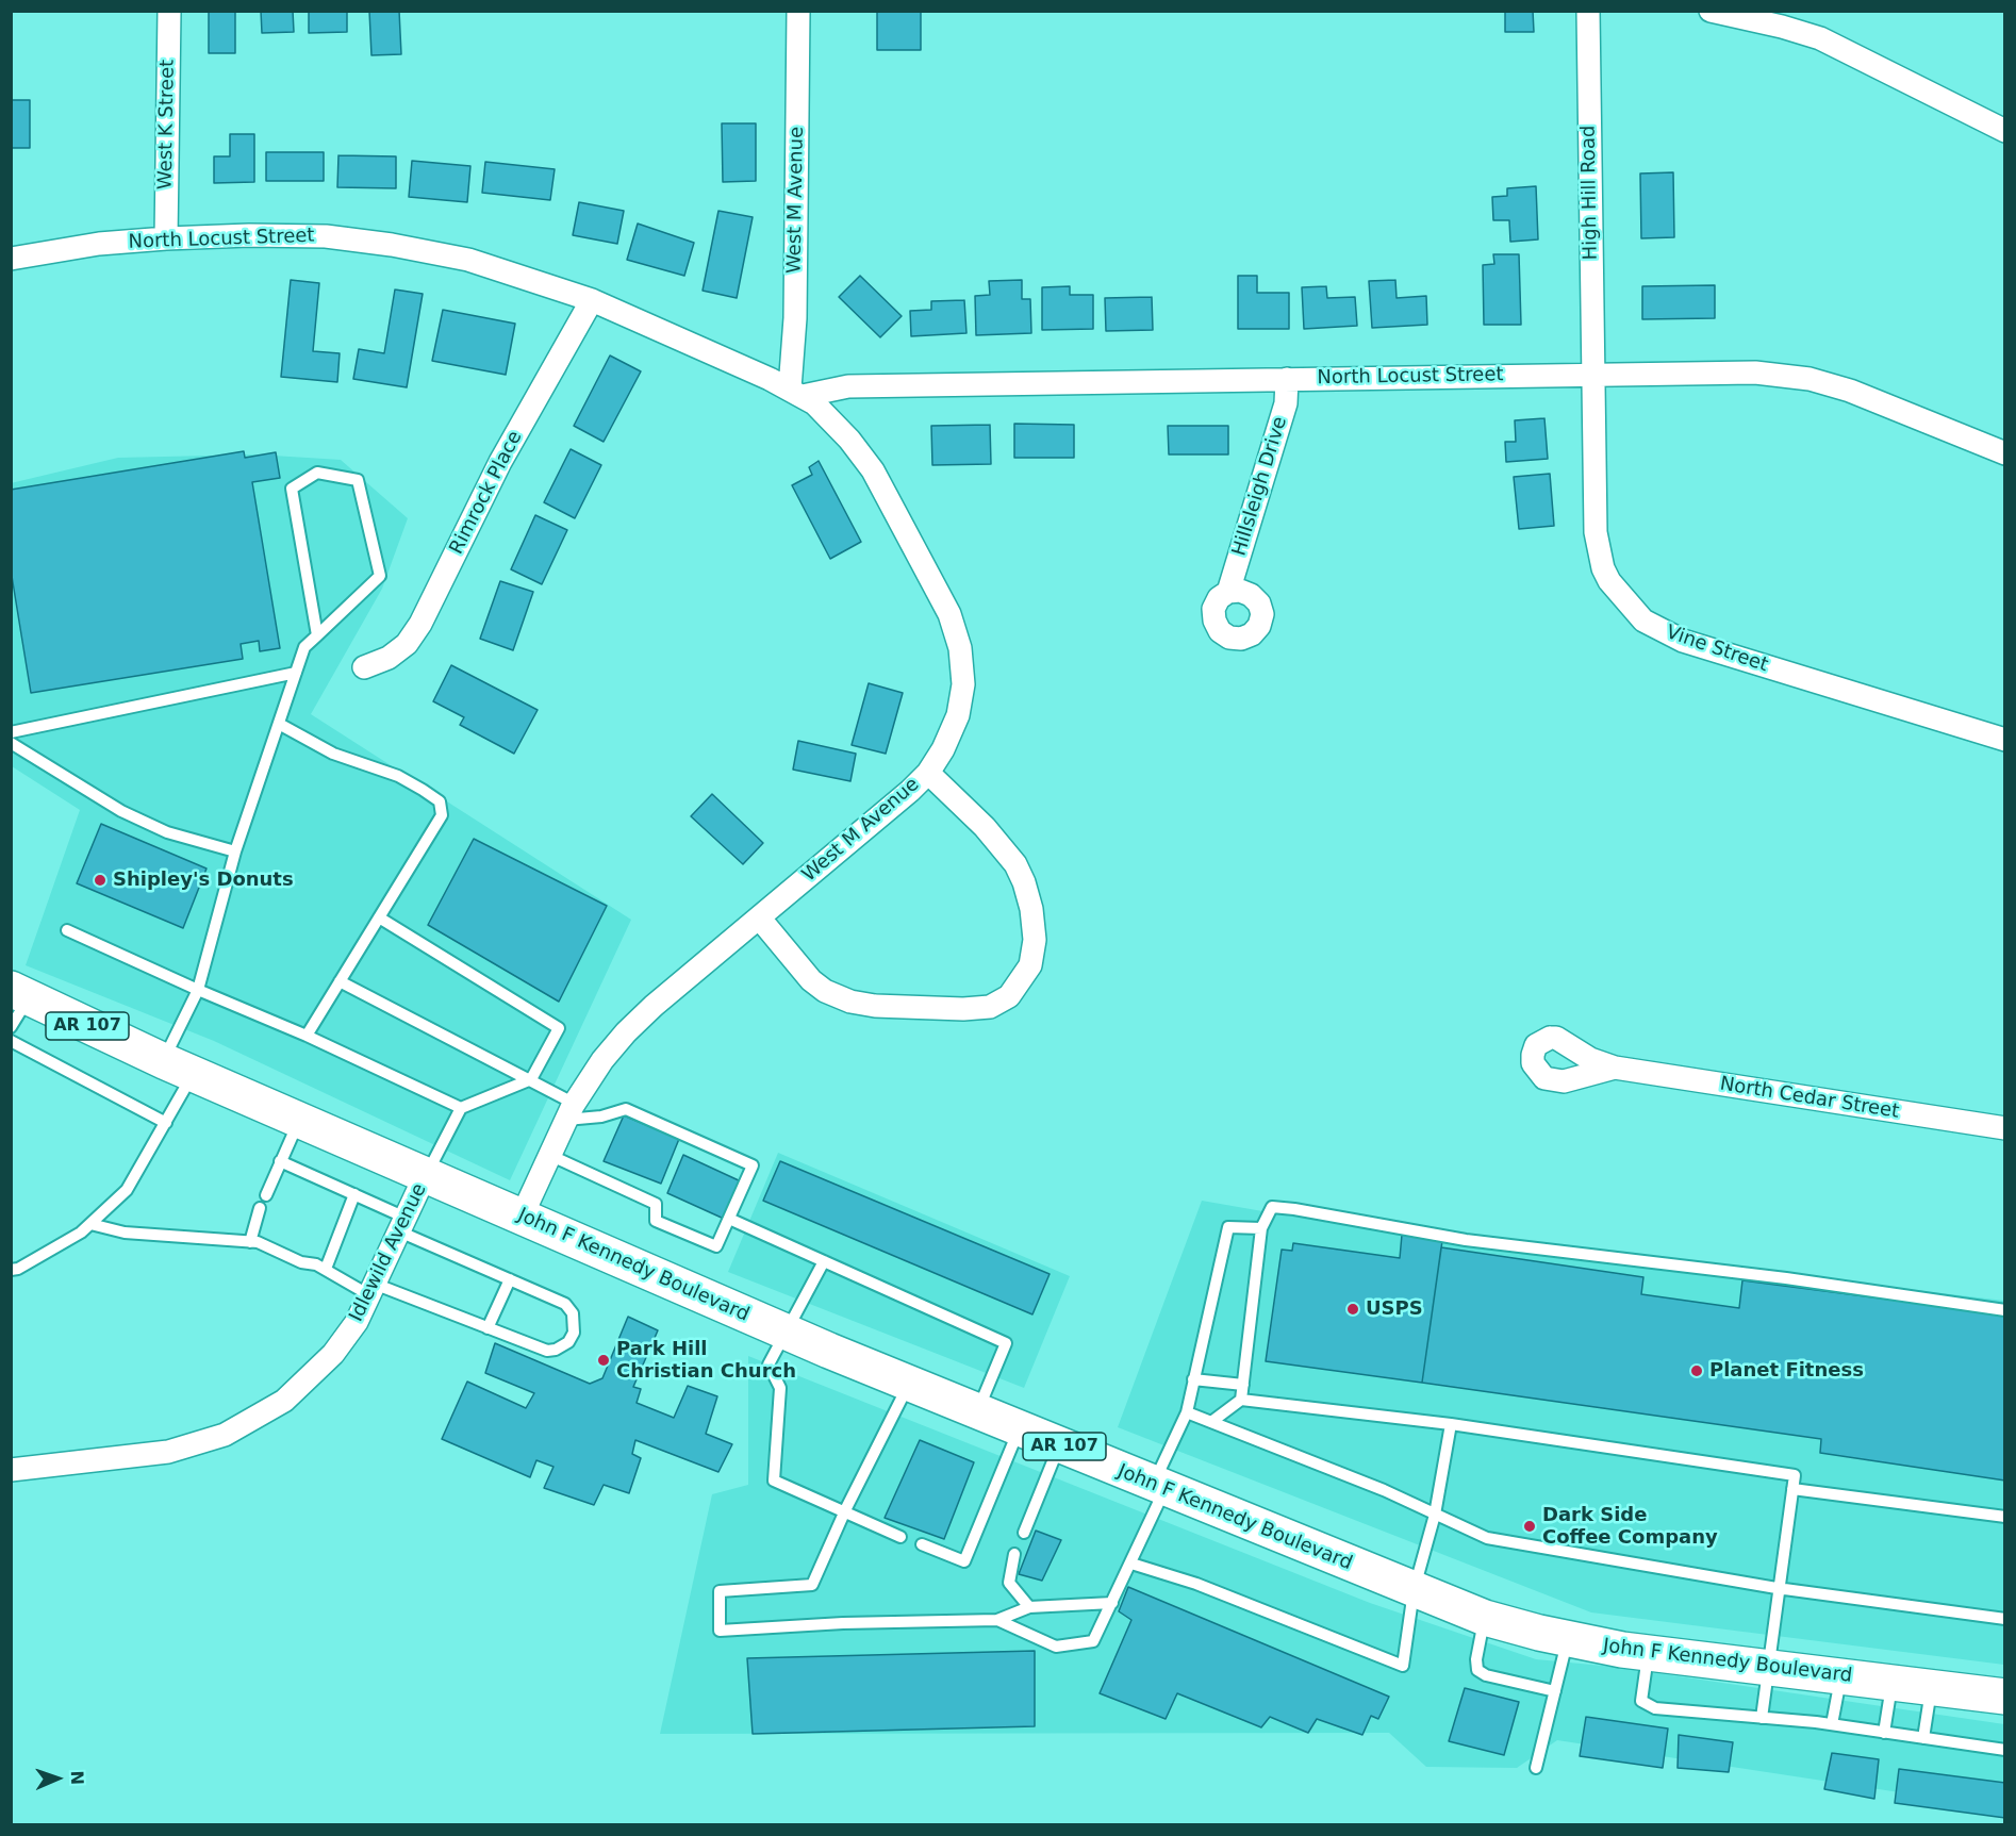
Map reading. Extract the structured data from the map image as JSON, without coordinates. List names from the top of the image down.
{
  "streets": {
    "main road": ["AR 107", "John F Kennedy Boulevard"],
    "street": [
      "West K Street",
      "High Hill Road",
      "West M Avenue",
      "North Locust Street",
      "Hillsleigh Drive",
      "Rimrock Place",
      "Vine Street",
      "North Cedar Street",
      "Idlewild Avenue"
    ]
  },
  "crossings": [
    ["West K Street", "North Locust Street"],
    ["High Hill Road", "North Locust Street"],
    ["High Hill Road", "Vine Street"],
    ["West M Avenue", "North Locust Street"],
    ["West M Avenue", "John F Kennedy Boulevard"],
    ["North Locust Street", "Hillsleigh Drive"],
    ["North Locust Street", "Rimrock Place"],
    ["North Locust Street", "Vine Street"],
    ["Idlewild Avenue", "John F Kennedy Boulevard"]
  ],
  "places": [
    "Shipley's Donuts",
    "USPS",
    "Park Hill Christian Church",
    "Planet Fitness",
    "Dark Side Coffee Company"
  ],
  "north": "right"
}
